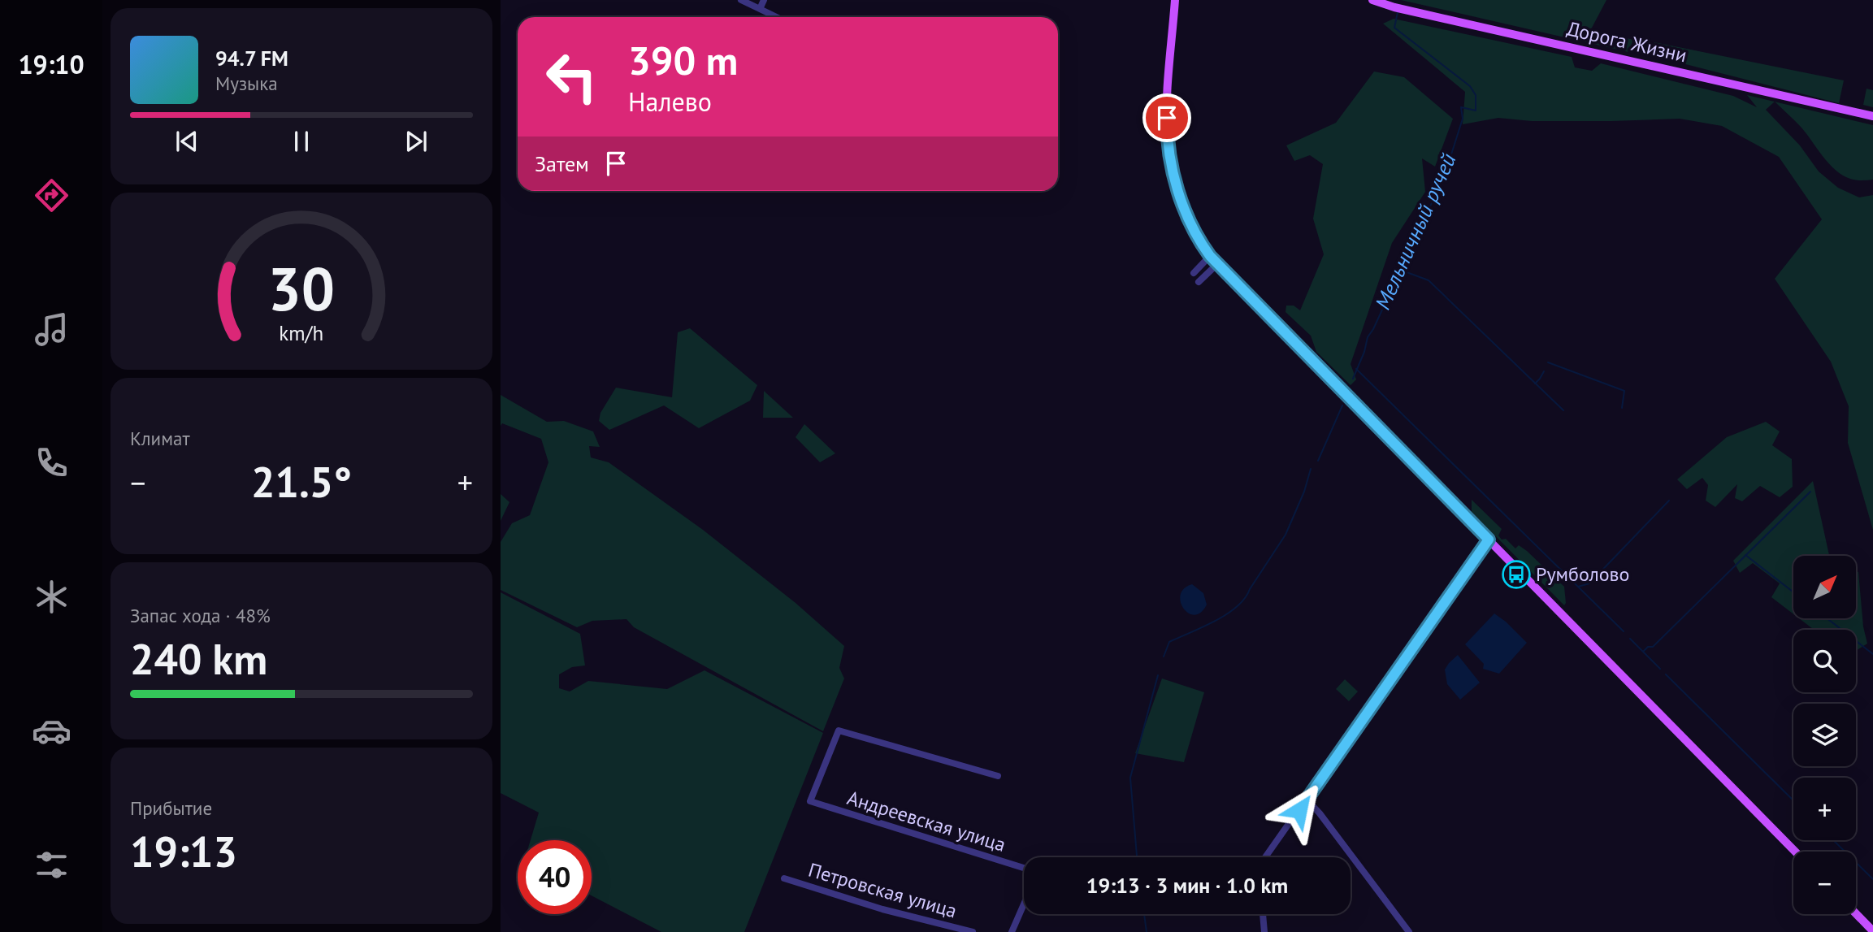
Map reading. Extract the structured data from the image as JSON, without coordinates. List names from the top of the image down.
{
  "streets": {
    "main road": ["Дорога Жизни"],
    "street": ["Андреевская улица", "Петровская улица"]
  },
  "water": ["Мельничный ручей"],
  "places": {
    "bus stop": ["Румболово"]
  },
  "north": "top right",
  "page": {
    "tabs": "19:10",
    "turn": ["390 m", "Налево"],
    "song": ["94.7 FM", "Музыка"],
    "then": "Затем",
    "tile": [
      "Климат",
      ["Запас хода · 48%", "240 km"],
      ["Прибытие", "19:13"]
    ],
    "heat": ["−", "21.5°", "+"],
    "map_buttons": ["+", "−"],
    "limit": "40",
    "trip": "19:13 · 3 мин · 1.0 km",
    "gauge": ["30", "km/h"]
  }
}
